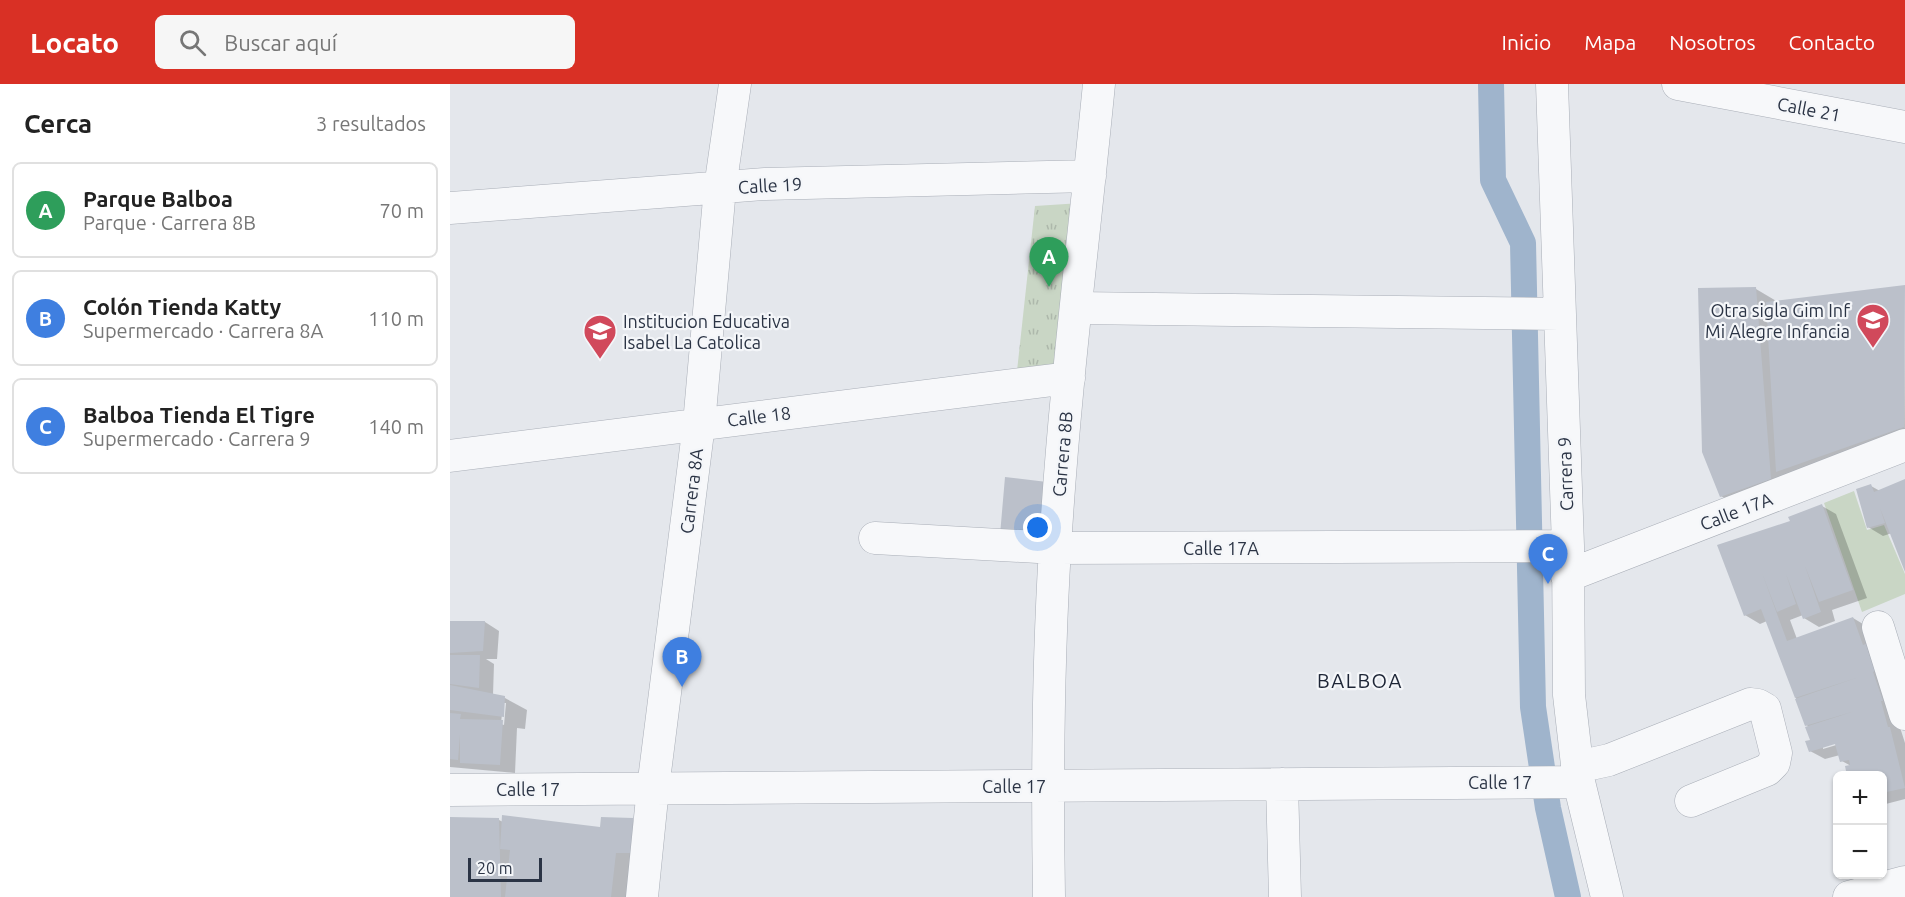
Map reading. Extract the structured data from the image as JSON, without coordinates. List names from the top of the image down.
{
  "streets": {
    "street": [
      "Calle 21",
      "Calle 19",
      "Calle 18",
      "Carrera 8B",
      "Carrera 9",
      "Carrera 8A",
      "Calle 17A",
      "Calle 17"
    ]
  },
  "crossings": [
    ["Calle 19", "Carrera 8B"],
    ["Calle 19", "Carrera 8A"],
    ["Calle 18", "Carrera 8B"],
    ["Calle 18", "Carrera 8A"],
    ["Carrera 8B", "Calle 17A"],
    ["Carrera 8B", "Calle 17"],
    ["Carrera 9", "Calle 17A"],
    ["Carrera 9", "Calle 17"],
    ["Carrera 8A", "Calle 17"]
  ],
  "districts": ["BALBOA"],
  "places": {
    "school or university": ["Otra sigla Gim Inf Mi Alegre Infancia", "Institucion Educativa Isabel La Catolica"]
  },
  "scale_bar": "20 m",
  "page": {
    "header": "Locato",
    "search": "Buscar aquí",
    "nav": [
      "Inicio",
      "Mapa",
      "Nosotros",
      "Contacto"
    ],
    "heading": ["Cerca", "3 resultados"],
    "list": [
      {
        "mark": "A",
        "name": "Parque Balboa",
        "note": "Parque · Carrera 8B",
        "value": "70 m"
      },
      {
        "mark": "B",
        "name": "Colón Tienda Katty",
        "note": "Supermercado · Carrera 8A",
        "value": "110 m"
      },
      {
        "mark": "C",
        "name": "Balboa Tienda El Tigre",
        "note": "Supermercado · Carrera 9",
        "value": "140 m"
      }
    ],
    "pins": ["A", "C", "B"],
    "map_buttons": ["+", "−"],
    "scale": "20 m"
  }
}
